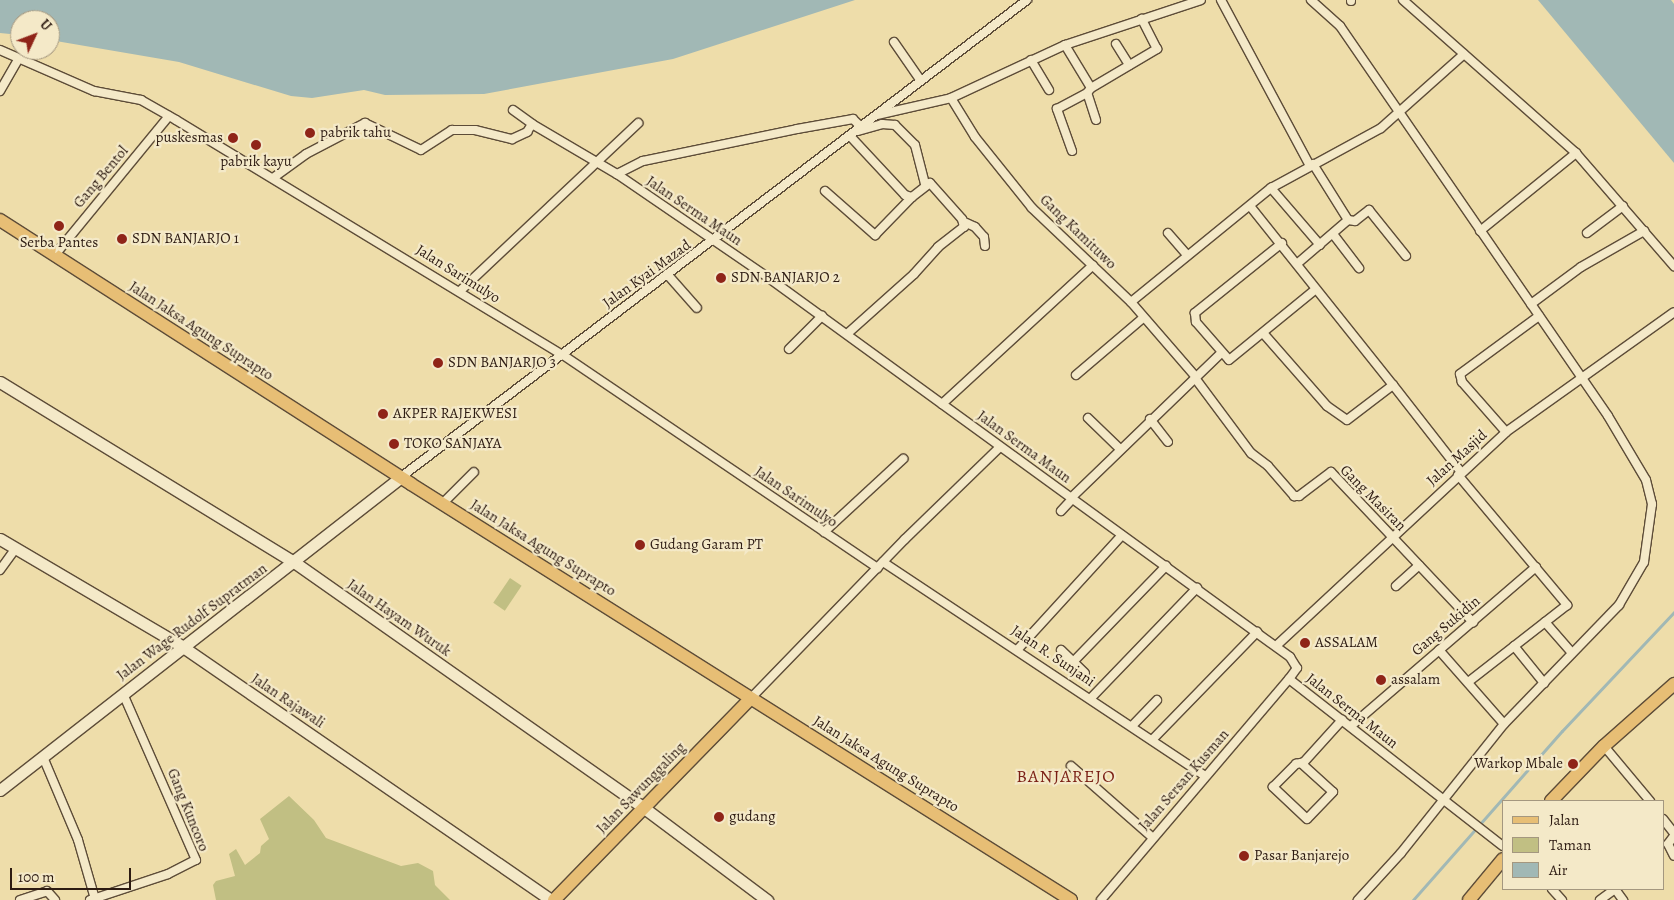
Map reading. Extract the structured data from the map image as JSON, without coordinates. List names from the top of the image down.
{
  "streets": {
    "main road": [
      "Jalan Jaksa Agung Suprapto",
      "Jalan Hayam Wuruk",
      "Jalan Wage Rudolf Supratman",
      "Jalan Rajawali",
      "Jalan Sawunggaling"
    ],
    "street": [
      "Gang Bentol",
      "Jalan Serma Maun",
      "Gang Kamituwo",
      "Jalan Sarimulyo",
      "Jalan Kyai Mazad",
      "Jalan Masjid",
      "Gang Masiran",
      "Gang Sukidin",
      "Jalan R. Sunjani",
      "Jalan Sersan Kusman",
      "Gang Kuncoro"
    ]
  },
  "crossings": [
    ["Gang Bentol", "Jalan Sarimulyo"],
    ["Gang Bentol", "Jalan Jaksa Agung Suprapto"],
    ["Jalan Serma Maun", "Jalan Kyai Mazad"],
    ["Jalan Serma Maun", "Jalan Masjid"],
    ["Jalan Serma Maun", "Gang Sukidin"],
    ["Jalan Serma Maun", "Jalan Sersan Kusman"],
    ["Gang Kamituwo", "Gang Masiran"],
    ["Jalan Sarimulyo", "Jalan Kyai Mazad"],
    ["Jalan Sarimulyo", "Jalan R. Sunjani"],
    ["Jalan Kyai Mazad", "Jalan Jaksa Agung Suprapto"],
    ["Jalan Kyai Mazad", "Jalan Wage Rudolf Supratman"],
    ["Jalan Jaksa Agung Suprapto", "Jalan Wage Rudolf Supratman"],
    ["Jalan Jaksa Agung Suprapto", "Jalan Sawunggaling"],
    ["Jalan Masjid", "Gang Masiran"],
    ["Gang Masiran", "Gang Sukidin"],
    ["Jalan Hayam Wuruk", "Jalan Wage Rudolf Supratman"],
    ["Jalan Hayam Wuruk", "Jalan Sawunggaling"],
    ["Jalan Wage Rudolf Supratman", "Jalan Rajawali"],
    ["Jalan Wage Rudolf Supratman", "Gang Kuncoro"],
    ["Jalan R. Sunjani", "Jalan Sersan Kusman"],
    ["Jalan Rajawali", "Jalan Sawunggaling"]
  ],
  "districts": ["BANJAREJO"],
  "places": [
    "pabrik tahu",
    "puskesmas",
    "pabrik kayu",
    "Serba Pantes",
    "SDN BANJARJO 1",
    "SDN BANJARJO 2",
    "SDN BANJARJO 3",
    "AKPER RAJEKWESI",
    "TOKO SANJAYA",
    "Gudang Garam PT",
    "ASSALAM",
    "assalam",
    "Warkop Mbale",
    "gudang",
    "Pasar Banjarejo"
  ],
  "legend": ["Jalan", "Taman", "Air"],
  "scale_bar": "100 m",
  "north": "top right"
}
